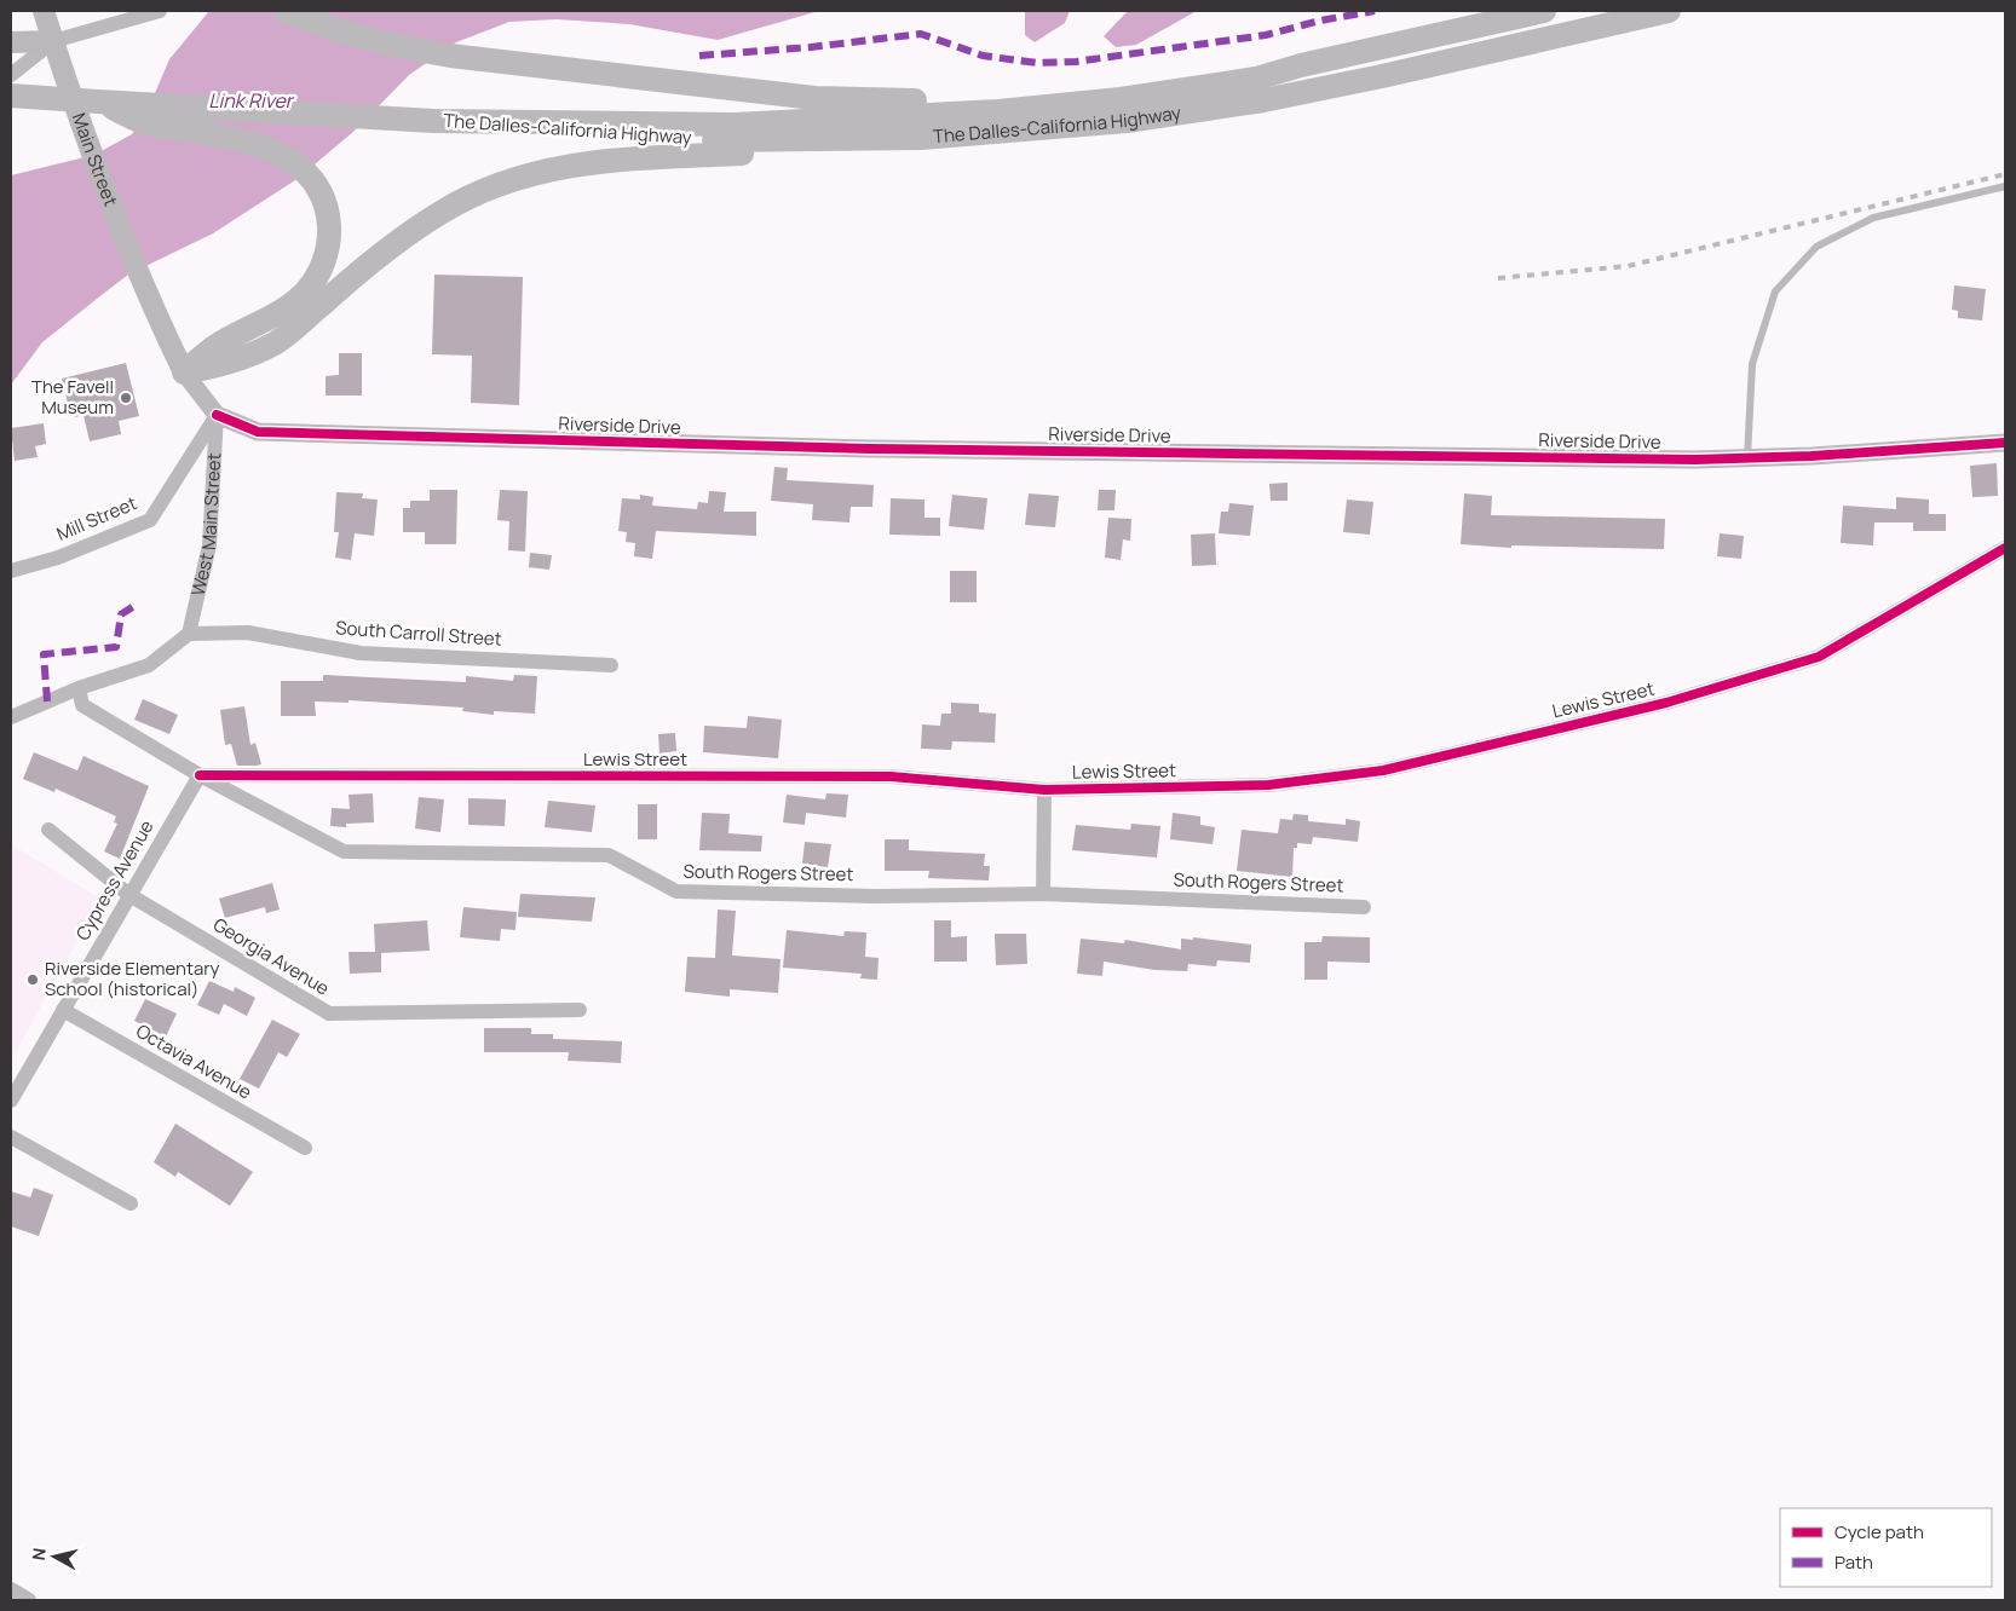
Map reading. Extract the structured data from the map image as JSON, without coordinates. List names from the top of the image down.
{
  "streets": {
    "highway": ["The Dalles-California Highway"],
    "main road": ["Main Street"],
    "street": [
      "Riverside Drive",
      "Mill Street",
      "West Main Street",
      "South Carroll Street",
      "Lewis Street",
      "South Rogers Street",
      "Cypress Avenue",
      "Georgia Avenue",
      "Octavia Avenue"
    ]
  },
  "crossings": [
    ["Riverside Drive", "Mill Street"],
    ["Riverside Drive", "West Main Street"],
    ["Mill Street", "West Main Street"],
    ["West Main Street", "South Carroll Street"],
    ["Lewis Street", "South Rogers Street"],
    ["Lewis Street", "Cypress Avenue"],
    ["South Rogers Street", "Cypress Avenue"],
    ["Cypress Avenue", "Georgia Avenue"],
    ["Cypress Avenue", "Octavia Avenue"]
  ],
  "water": ["Link River"],
  "places": ["The Favell Museum", "Riverside Elementary School (historical)"],
  "legend": ["Cycle path", "Path"],
  "north": "left"
}
